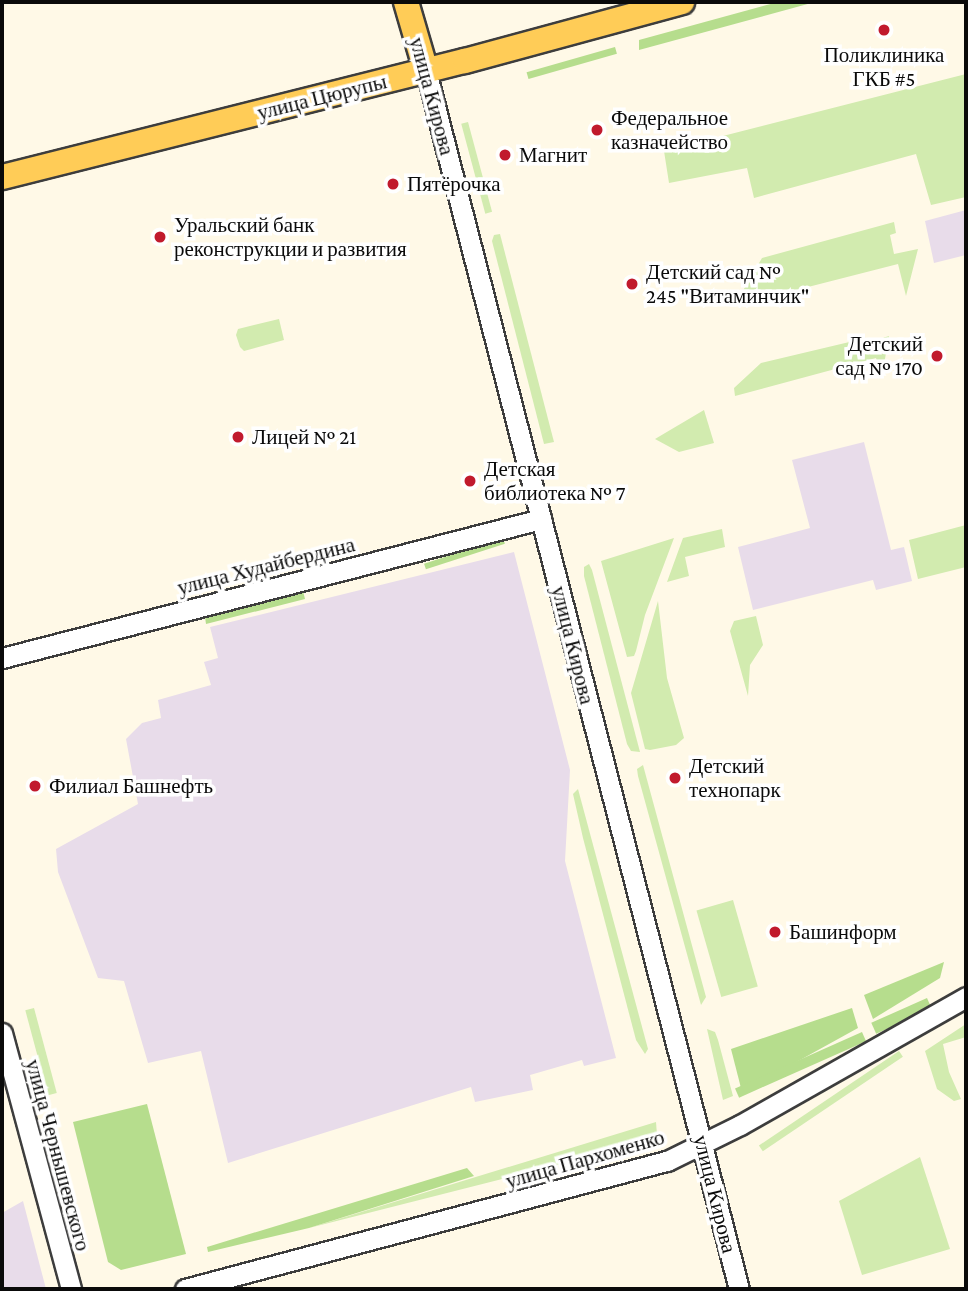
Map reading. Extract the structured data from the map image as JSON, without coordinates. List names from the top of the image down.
{
  "streets": {
    "main road": ["улица Кирова", "улица Цюрупы"],
    "street": ["улица Худайбердина", "улица Чернышевского", "улица Пархоменко"]
  },
  "crossings": [
    ["улица Кирова", "улица Цюрупы"],
    ["улица Кирова", "улица Худайбердина"],
    ["улица Кирова", "улица Пархоменко"]
  ],
  "places": [
    "Поликлиника ГКБ #5",
    "Федеральное казначейство",
    "Магнит",
    "Пятёрочка",
    "Уральский банк реконструкции и развития",
    "Детский сад № 245 \"Витаминчик\"",
    "Детский сад № 170",
    "Лицей № 21",
    "Детская библиотека № 7",
    "Детский технопарк",
    "Филиал Башнефть",
    "Башинформ"
  ]
}
